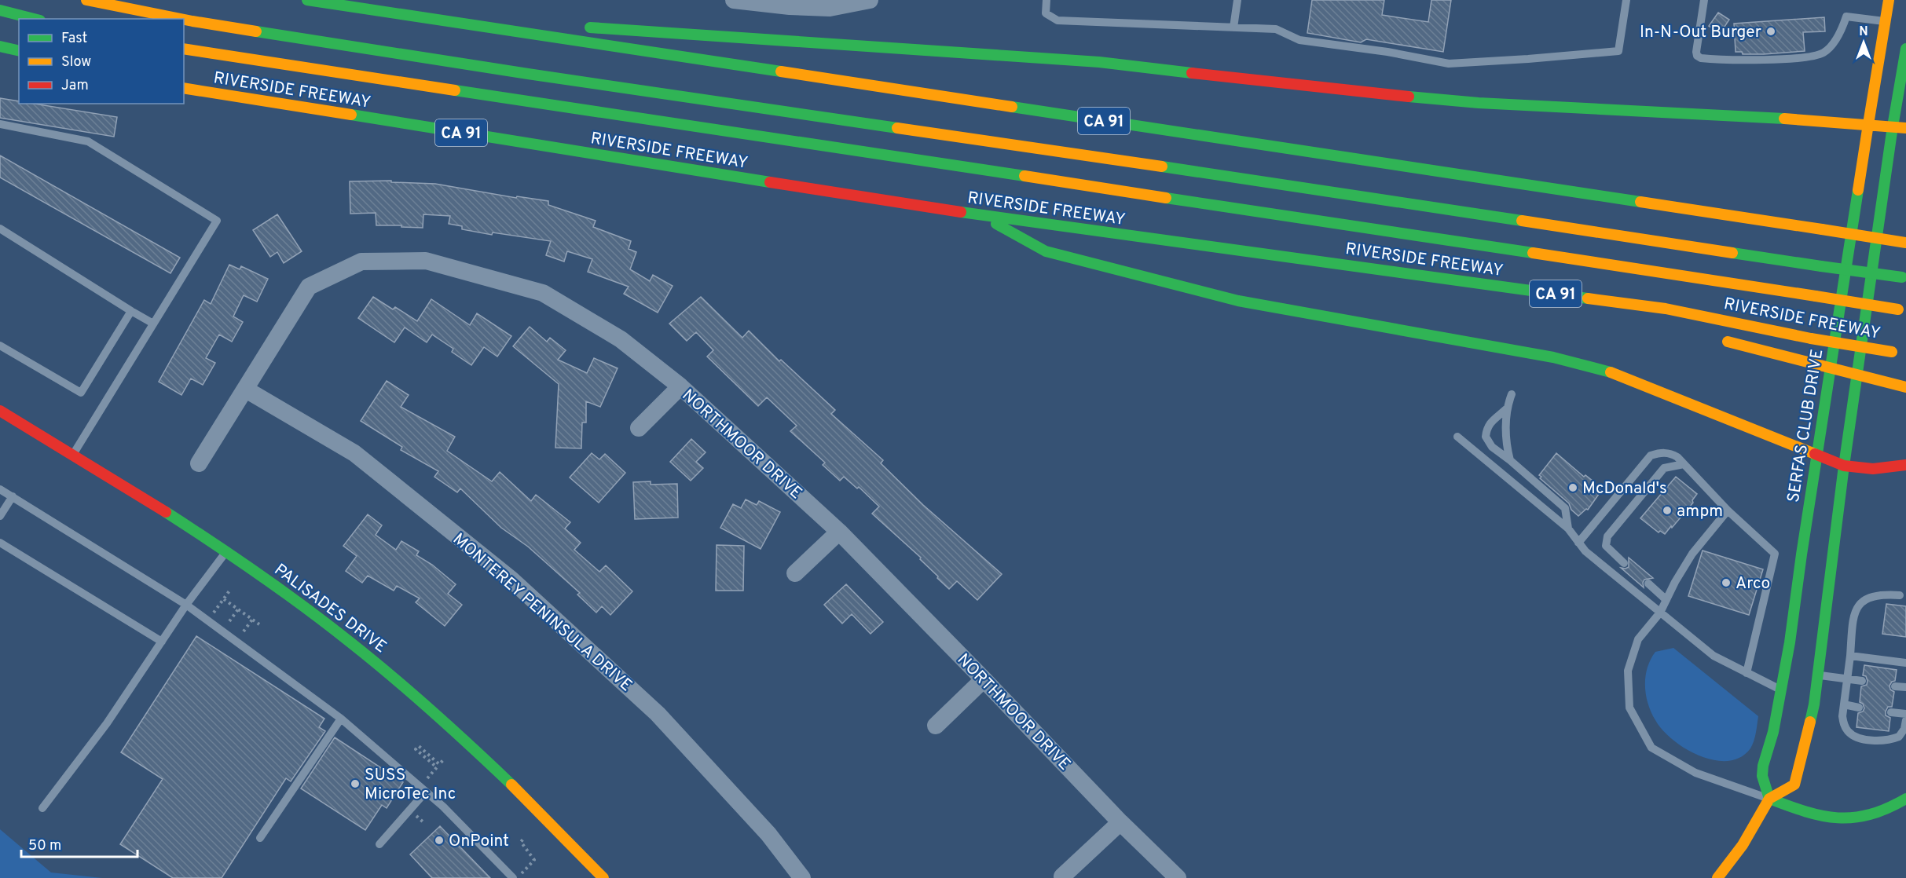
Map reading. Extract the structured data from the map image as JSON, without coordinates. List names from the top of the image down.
{
  "streets": {
    "main road": [
      "RIVERSIDE FREEWAY",
      "CA 91",
      "SERFAS CLUB DRIVE",
      "PALISADES DRIVE"
    ],
    "street": ["NORTHMOOR DRIVE", "MONTEREY PENINSULA DRIVE"]
  },
  "crossings": [
    ["NORTHMOOR DRIVE", "MONTEREY PENINSULA DRIVE"]
  ],
  "places": [
    "In-N-Out Burger",
    "McDonald's",
    "ampm",
    "Arco",
    "SUSS MicroTec Inc",
    "OnPoint"
  ],
  "legend": ["Fast", "Slow", "Jam"],
  "scale_bar": "50 m",
  "north": "top"
}
